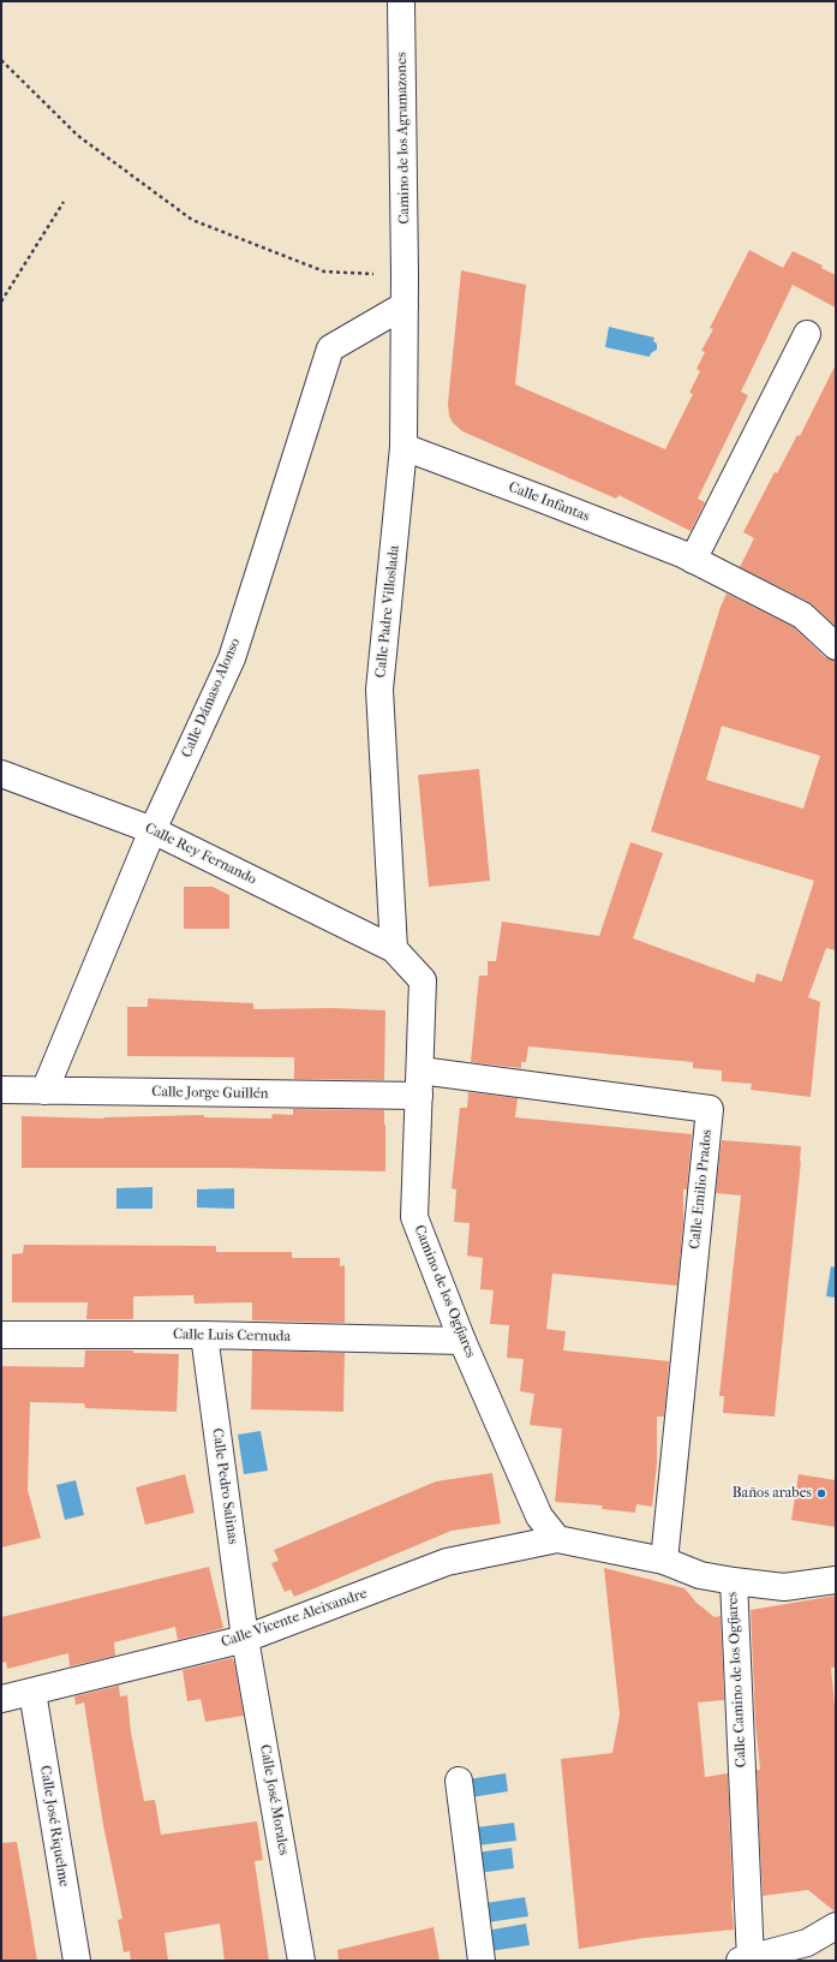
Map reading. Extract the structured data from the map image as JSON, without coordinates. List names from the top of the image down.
{
  "streets": {
    "street": [
      "Camino de los Agramazones",
      "Calle Infantas",
      "Calle Padre Villoslada",
      "Calle Dámaso Alonso",
      "Calle Rey Fernando",
      "Calle Jorge Guillén",
      "Calle Emilio Prados",
      "Camino de los Ogíjares",
      "Calle Luis Cernuda",
      "Calle Pedro Salinas",
      "Calle Vicente Aleixandre",
      "Calle Camino de los Ogíjares",
      "Calle José Morales",
      "Calle José Riquelme"
    ]
  },
  "crossings": [
    ["Camino de los Agramazones", "Calle Padre Villoslada"],
    ["Calle Infantas", "Calle Padre Villoslada"],
    ["Calle Padre Villoslada", "Calle Dámaso Alonso"],
    ["Calle Padre Villoslada", "Calle Rey Fernando"],
    ["Calle Padre Villoslada", "Camino de los Ogíjares"],
    ["Calle Dámaso Alonso", "Calle Rey Fernando"],
    ["Calle Dámaso Alonso", "Calle Jorge Guillén"],
    ["Calle Rey Fernando", "Camino de los Ogíjares"],
    ["Calle Jorge Guillén", "Calle Emilio Prados"],
    ["Calle Jorge Guillén", "Camino de los Ogíjares"],
    ["Calle Emilio Prados", "Camino de los Ogíjares"],
    ["Calle Emilio Prados", "Calle Camino de los Ogíjares"],
    ["Camino de los Ogíjares", "Calle Luis Cernuda"],
    ["Camino de los Ogíjares", "Calle Vicente Aleixandre"],
    ["Camino de los Ogíjares", "Calle Camino de los Ogíjares"],
    ["Calle Luis Cernuda", "Calle Pedro Salinas"],
    ["Calle Pedro Salinas", "Calle Vicente Aleixandre"],
    ["Calle Pedro Salinas", "Calle José Morales"],
    ["Calle Vicente Aleixandre", "Calle Camino de los Ogíjares"],
    ["Calle Vicente Aleixandre", "Calle José Morales"],
    ["Calle Vicente Aleixandre", "Calle José Riquelme"]
  ],
  "places": ["Baños arabes"]
}
